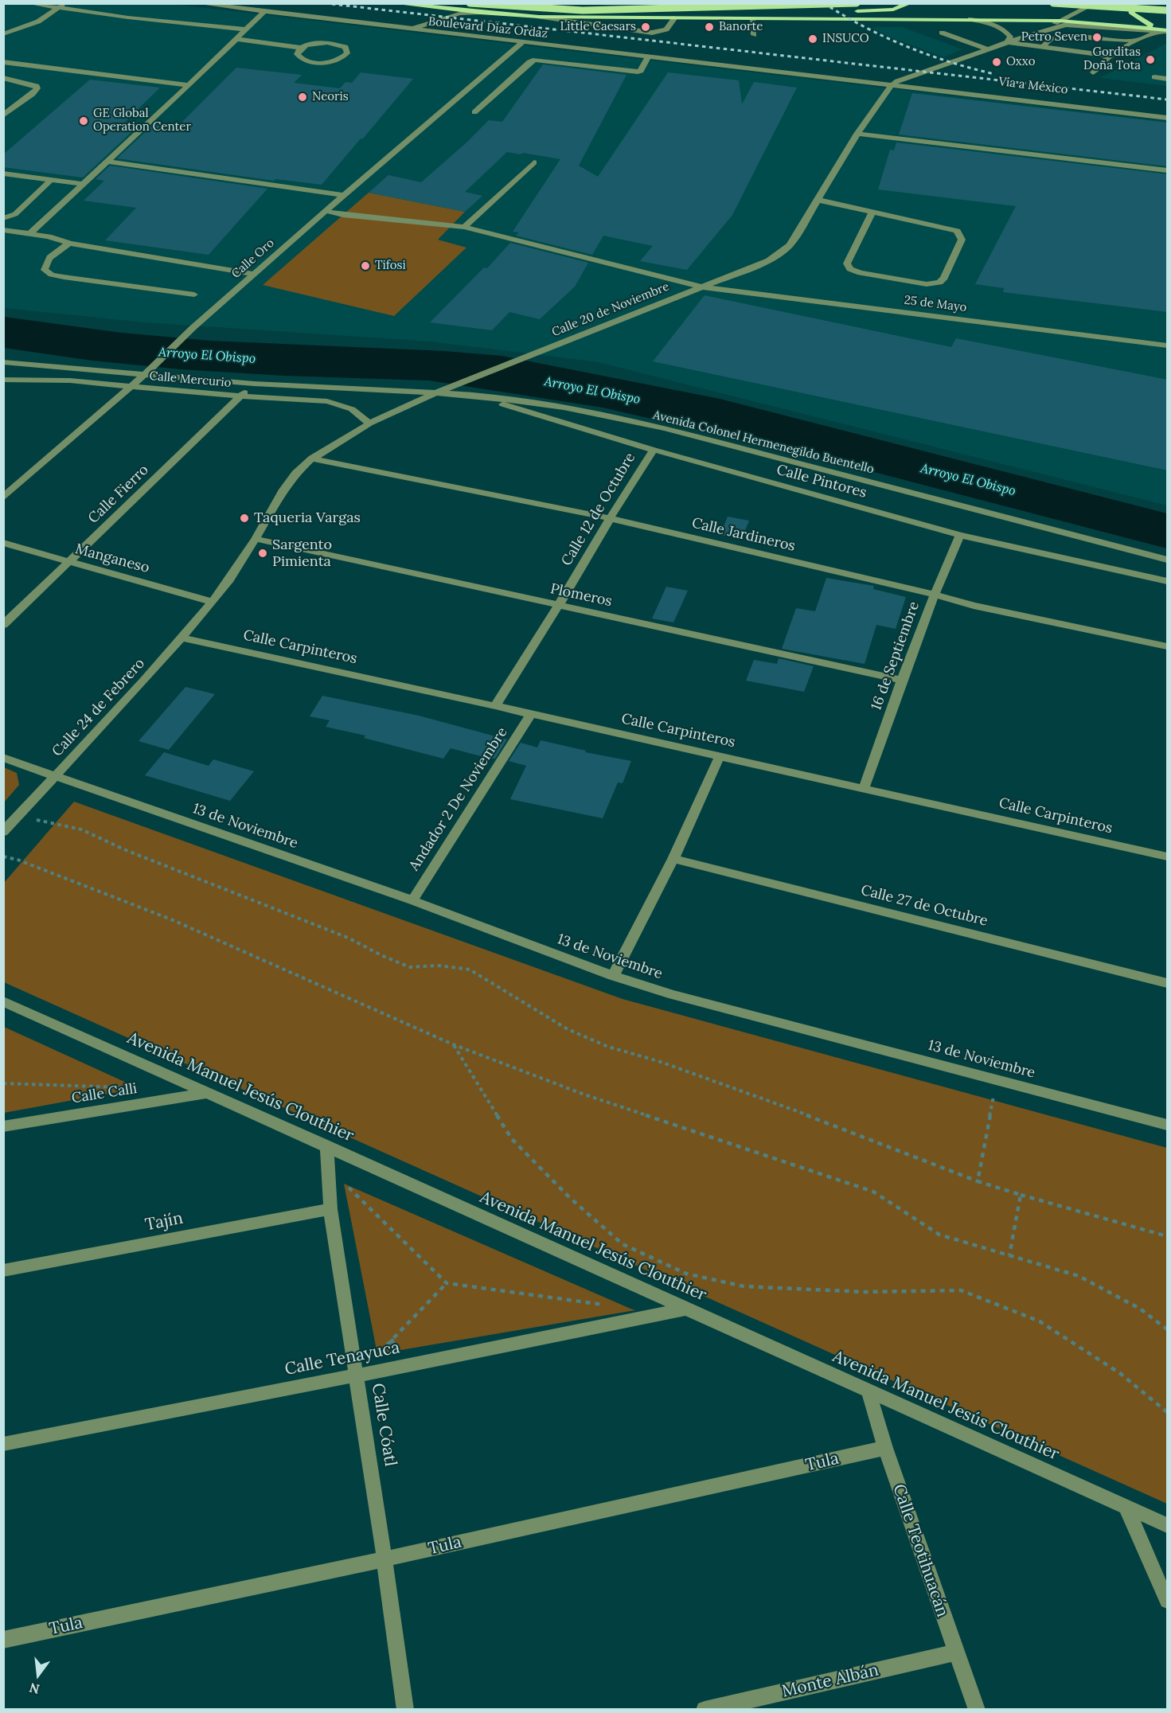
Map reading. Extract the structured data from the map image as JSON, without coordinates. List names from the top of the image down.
{
  "streets": {
    "street": [
      "Boulevard Diaz Ordaz",
      "Vía a México",
      "Calle Oro",
      "25 de Mayo",
      "Calle 20 de Noviembre",
      "Calle Mercurio",
      "Avenida Colonel Hermenegildo Buentello",
      "Calle Pintores",
      "Calle Fierro",
      "Calle 12 de Octubre",
      "Calle Jardineros",
      "Manganeso",
      "Plomeros",
      "Calle Carpinteros",
      "16 de Septiembre",
      "Calle 24 de Febrero",
      "Andador 2 De Noviembre",
      "13 de Noviembre",
      "Calle 27 de Octubre",
      "Avenida Manuel Jesús Clouthier",
      "Calle Calli",
      "Tajín",
      "Calle Tenayuca",
      "Calle Cóatl",
      "Tula",
      "Calle Teotihuacán",
      "Monte Albán"
    ]
  },
  "crossings": [
    ["Boulevard Diaz Ordaz", "Vía a México"],
    ["Boulevard Diaz Ordaz", "Calle Oro"],
    ["Boulevard Diaz Ordaz", "Calle 20 de Noviembre"],
    ["Vía a México", "Calle 20 de Noviembre"],
    ["Calle Oro", "25 de Mayo"],
    ["Calle Oro", "Calle Mercurio"],
    ["Calle Oro", "Avenida Colonel Hermenegildo Buentello"],
    ["25 de Mayo", "Calle 20 de Noviembre"],
    ["Calle 20 de Noviembre", "Calle Mercurio"],
    ["Calle 20 de Noviembre", "Avenida Colonel Hermenegildo Buentello"],
    ["Calle 20 de Noviembre", "Calle Jardineros"],
    ["Calle 20 de Noviembre", "Manganeso"],
    ["Calle 20 de Noviembre", "Plomeros"],
    ["Calle 20 de Noviembre", "Calle 24 de Febrero"],
    ["Calle Mercurio", "Calle Fierro"],
    ["Avenida Colonel Hermenegildo Buentello", "Calle Pintores"],
    ["Avenida Colonel Hermenegildo Buentello", "Calle Fierro"],
    ["Calle Pintores", "Calle 12 de Octubre"],
    ["Calle Pintores", "16 de Septiembre"],
    ["Calle Fierro", "Manganeso"],
    ["Calle 12 de Octubre", "Calle Jardineros"],
    ["Calle 12 de Octubre", "Plomeros"],
    ["Calle 12 de Octubre", "Calle Carpinteros"],
    ["Calle Jardineros", "16 de Septiembre"],
    ["Manganeso", "Calle 24 de Febrero"],
    ["Plomeros", "16 de Septiembre"],
    ["Calle Carpinteros", "16 de Septiembre"],
    ["Calle Carpinteros", "Calle 24 de Febrero"],
    ["Calle Carpinteros", "Andador 2 De Noviembre"],
    ["Calle 24 de Febrero", "13 de Noviembre"],
    ["Andador 2 De Noviembre", "13 de Noviembre"],
    ["Avenida Manuel Jesús Clouthier", "Calle Calli"],
    ["Avenida Manuel Jesús Clouthier", "Calle Tenayuca"],
    ["Avenida Manuel Jesús Clouthier", "Calle Cóatl"],
    ["Avenida Manuel Jesús Clouthier", "Calle Teotihuacán"],
    ["Tajín", "Calle Cóatl"],
    ["Calle Tenayuca", "Calle Cóatl"],
    ["Calle Cóatl", "Tula"],
    ["Tula", "Calle Teotihuacán"],
    ["Calle Teotihuacán", "Monte Albán"]
  ],
  "water": ["Arroyo El Obispo"],
  "places": [
    "Little Caesars",
    "Banorte",
    "Petro Seven",
    "INSUCO",
    "Gorditas Doña Tota",
    "Oxxo",
    "Neoris",
    "GE Global Operation Center",
    "Tifosi",
    "Taqueria Vargas",
    "Sargento Pimienta"
  ],
  "north": "bottom"
}
